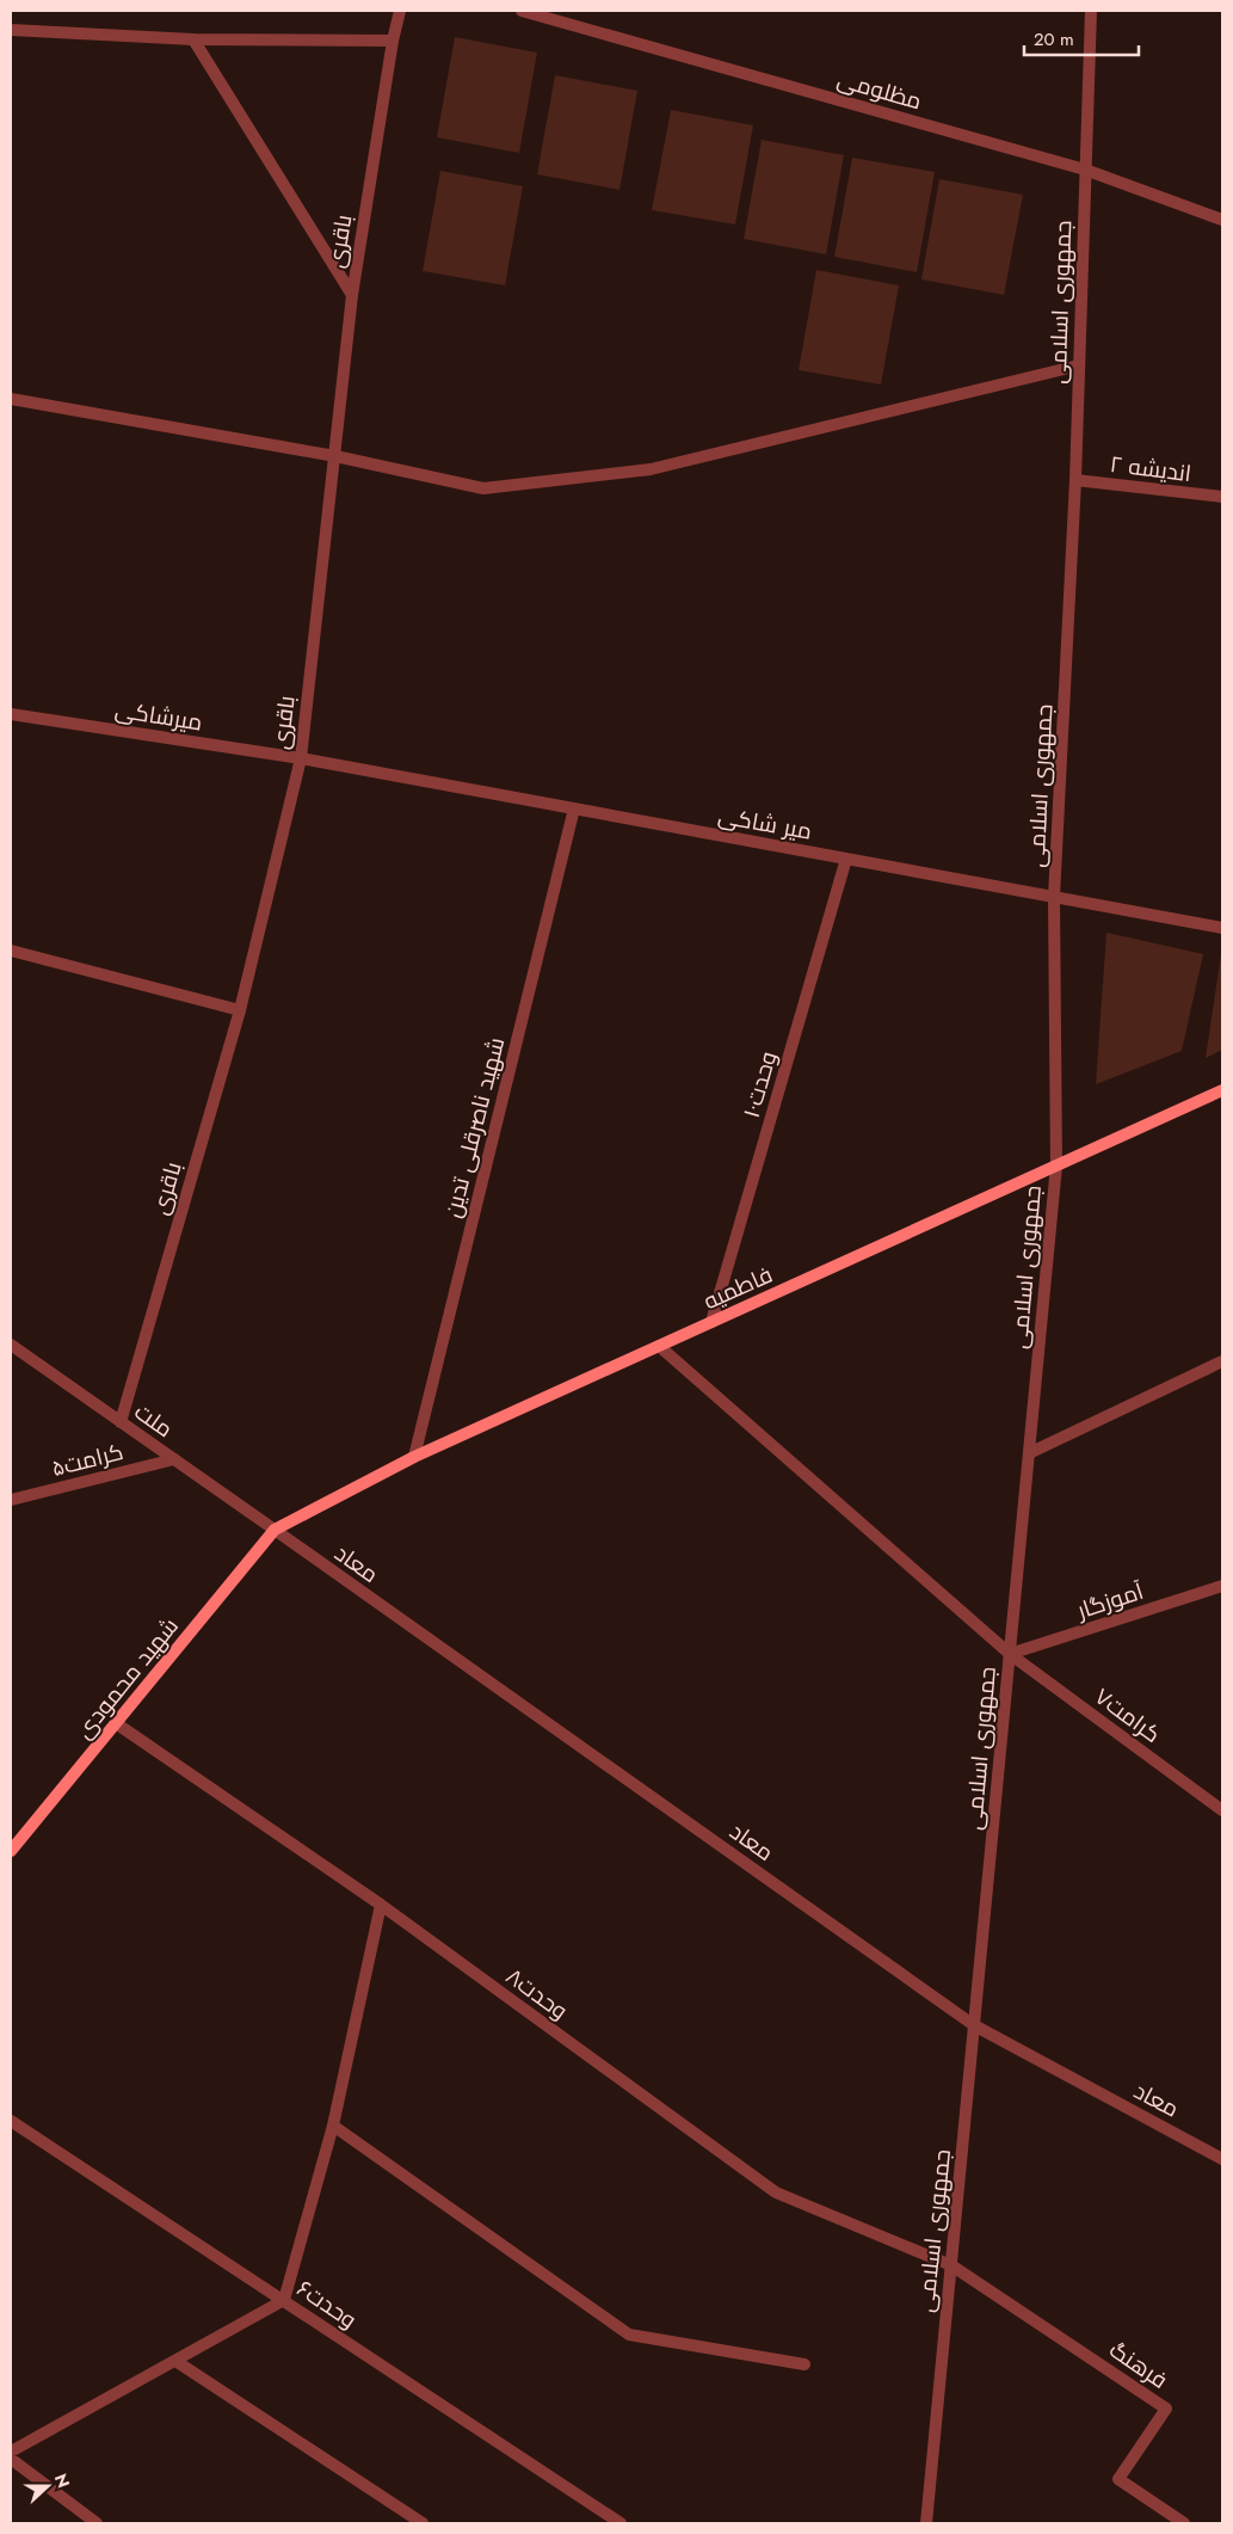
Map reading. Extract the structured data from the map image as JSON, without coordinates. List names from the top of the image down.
{
  "streets": {
    "main road": ["فاطمیه", "شهید محمودی"],
    "street": [
      "مظلومی",
      "باقری",
      "جمهوری اسلامی",
      "اندیشه ۲",
      "میرشاکی",
      "میر شاکی",
      "وحدت۱۰",
      "شهید ناصرقلی تدین",
      "ملت",
      "کرامت۵",
      "معاد",
      "آموزگار",
      "کرامت۷",
      "وحدت۸",
      "وحدت۶",
      "فرهنگ"
    ]
  },
  "crossings": [
    ["مظلومی", "جمهوری اسلامی"],
    ["باقری", "میرشاکی"],
    ["باقری", "میر شاکی"],
    ["باقری", "ملت"],
    ["جمهوری اسلامی", "اندیشه ۲"],
    ["جمهوری اسلامی", "میر شاکی"],
    ["جمهوری اسلامی", "فاطمیه"],
    ["جمهوری اسلامی", "معاد"],
    ["جمهوری اسلامی", "آموزگار"],
    ["جمهوری اسلامی", "کرامت۷"],
    ["جمهوری اسلامی", "وحدت۸"],
    ["جمهوری اسلامی", "فرهنگ"],
    ["میرشاکی", "میر شاکی"],
    ["میر شاکی", "وحدت۱۰"],
    ["میر شاکی", "شهید ناصرقلی تدین"],
    ["وحدت۱۰", "فاطمیه"],
    ["شهید ناصرقلی تدین", "فاطمیه"],
    ["فاطمیه", "ملت"],
    ["فاطمیه", "معاد"],
    ["فاطمیه", "شهید محمودی"],
    ["فاطمیه", "کرامت۷"],
    ["ملت", "کرامت۵"],
    ["ملت", "معاد"],
    ["ملت", "شهید محمودی"],
    ["معاد", "شهید محمودی"],
    ["آموزگار", "کرامت۷"],
    ["شهید محمودی", "وحدت۸"],
    ["وحدت۸", "فرهنگ"]
  ],
  "scale_bar": "20 m",
  "north": "right"
}
